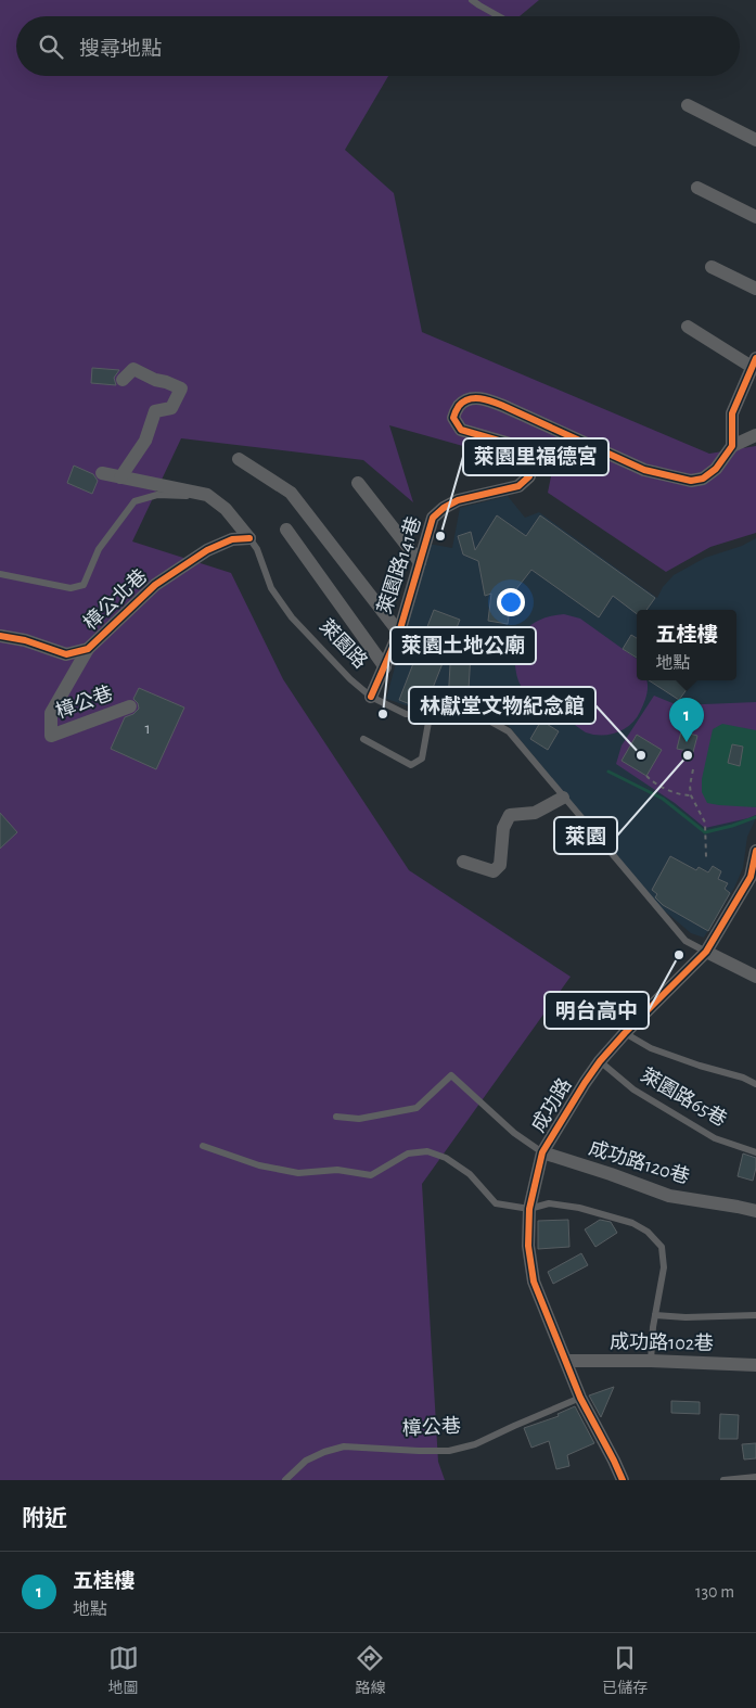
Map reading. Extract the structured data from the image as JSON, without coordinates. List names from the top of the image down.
{
  "streets": {
    "street": [
      "萊園路141巷",
      "樟公北巷",
      "萊園路",
      "樟公巷",
      "成功路",
      "成功路120巷",
      "成功路102巷"
    ],
    "lane": ["萊園路65巷"]
  },
  "crossings": [
    ["萊園路141巷", "萊園路"],
    ["樟公北巷", "萊園路"],
    ["樟公北巷", "樟公巷"],
    ["萊園路", "成功路"],
    ["樟公巷", "成功路"],
    ["萊園路65巷", "成功路"],
    ["成功路", "成功路120巷"],
    ["成功路", "成功路102巷"]
  ],
  "places": [
    "萊園里福德宮",
    "萊園土地公廟",
    "林獻堂文物紀念館",
    "萊園",
    "明台高中"
  ],
  "house_numbers": ["1"],
  "page": {
    "search": "搜尋地點",
    "popup": ["五桂樓", "地點"],
    "pins": "1",
    "heading": "附近",
    "list": [
      {
        "mark": "1",
        "name": "五桂樓",
        "note": "地點",
        "value": "130 m"
      }
    ],
    "nav": ["地圖", "路線", "已儲存"]
  }
}
